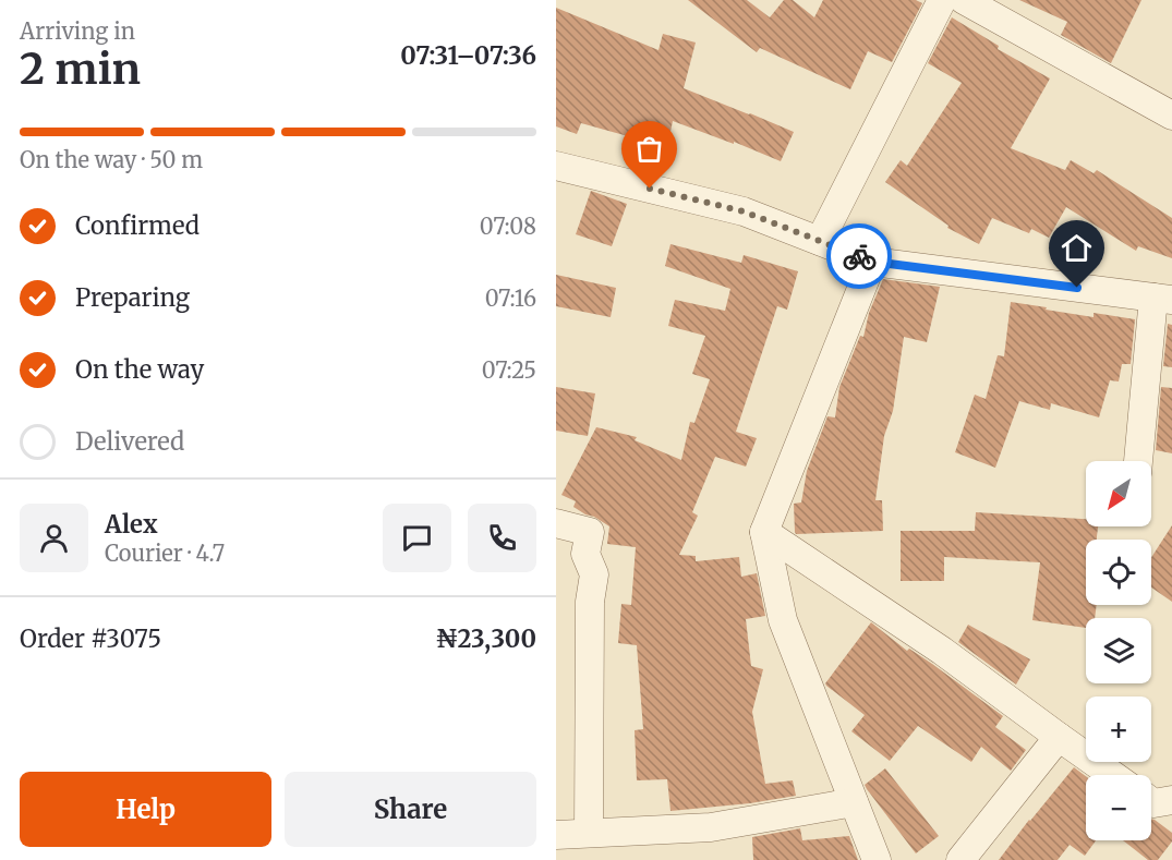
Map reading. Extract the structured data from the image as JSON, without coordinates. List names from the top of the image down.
{
  "north": "bottom left",
  "page": {
    "heading": ["2 min", "Arriving in", "07:31–07:36"],
    "panel": [
      "Alex",
      "Courier · 4.7",
      "Order #3075",
      "₦23,300"
    ],
    "bar": "On the way · 50 m",
    "list": [
      ["Confirmed", "07:08"],
      ["Preparing", "07:16"],
      ["On the way", "07:25"],
      "Delivered"
    ],
    "map_buttons": ["+", "−"],
    "buttons": ["Help", "Share"]
  }
}
